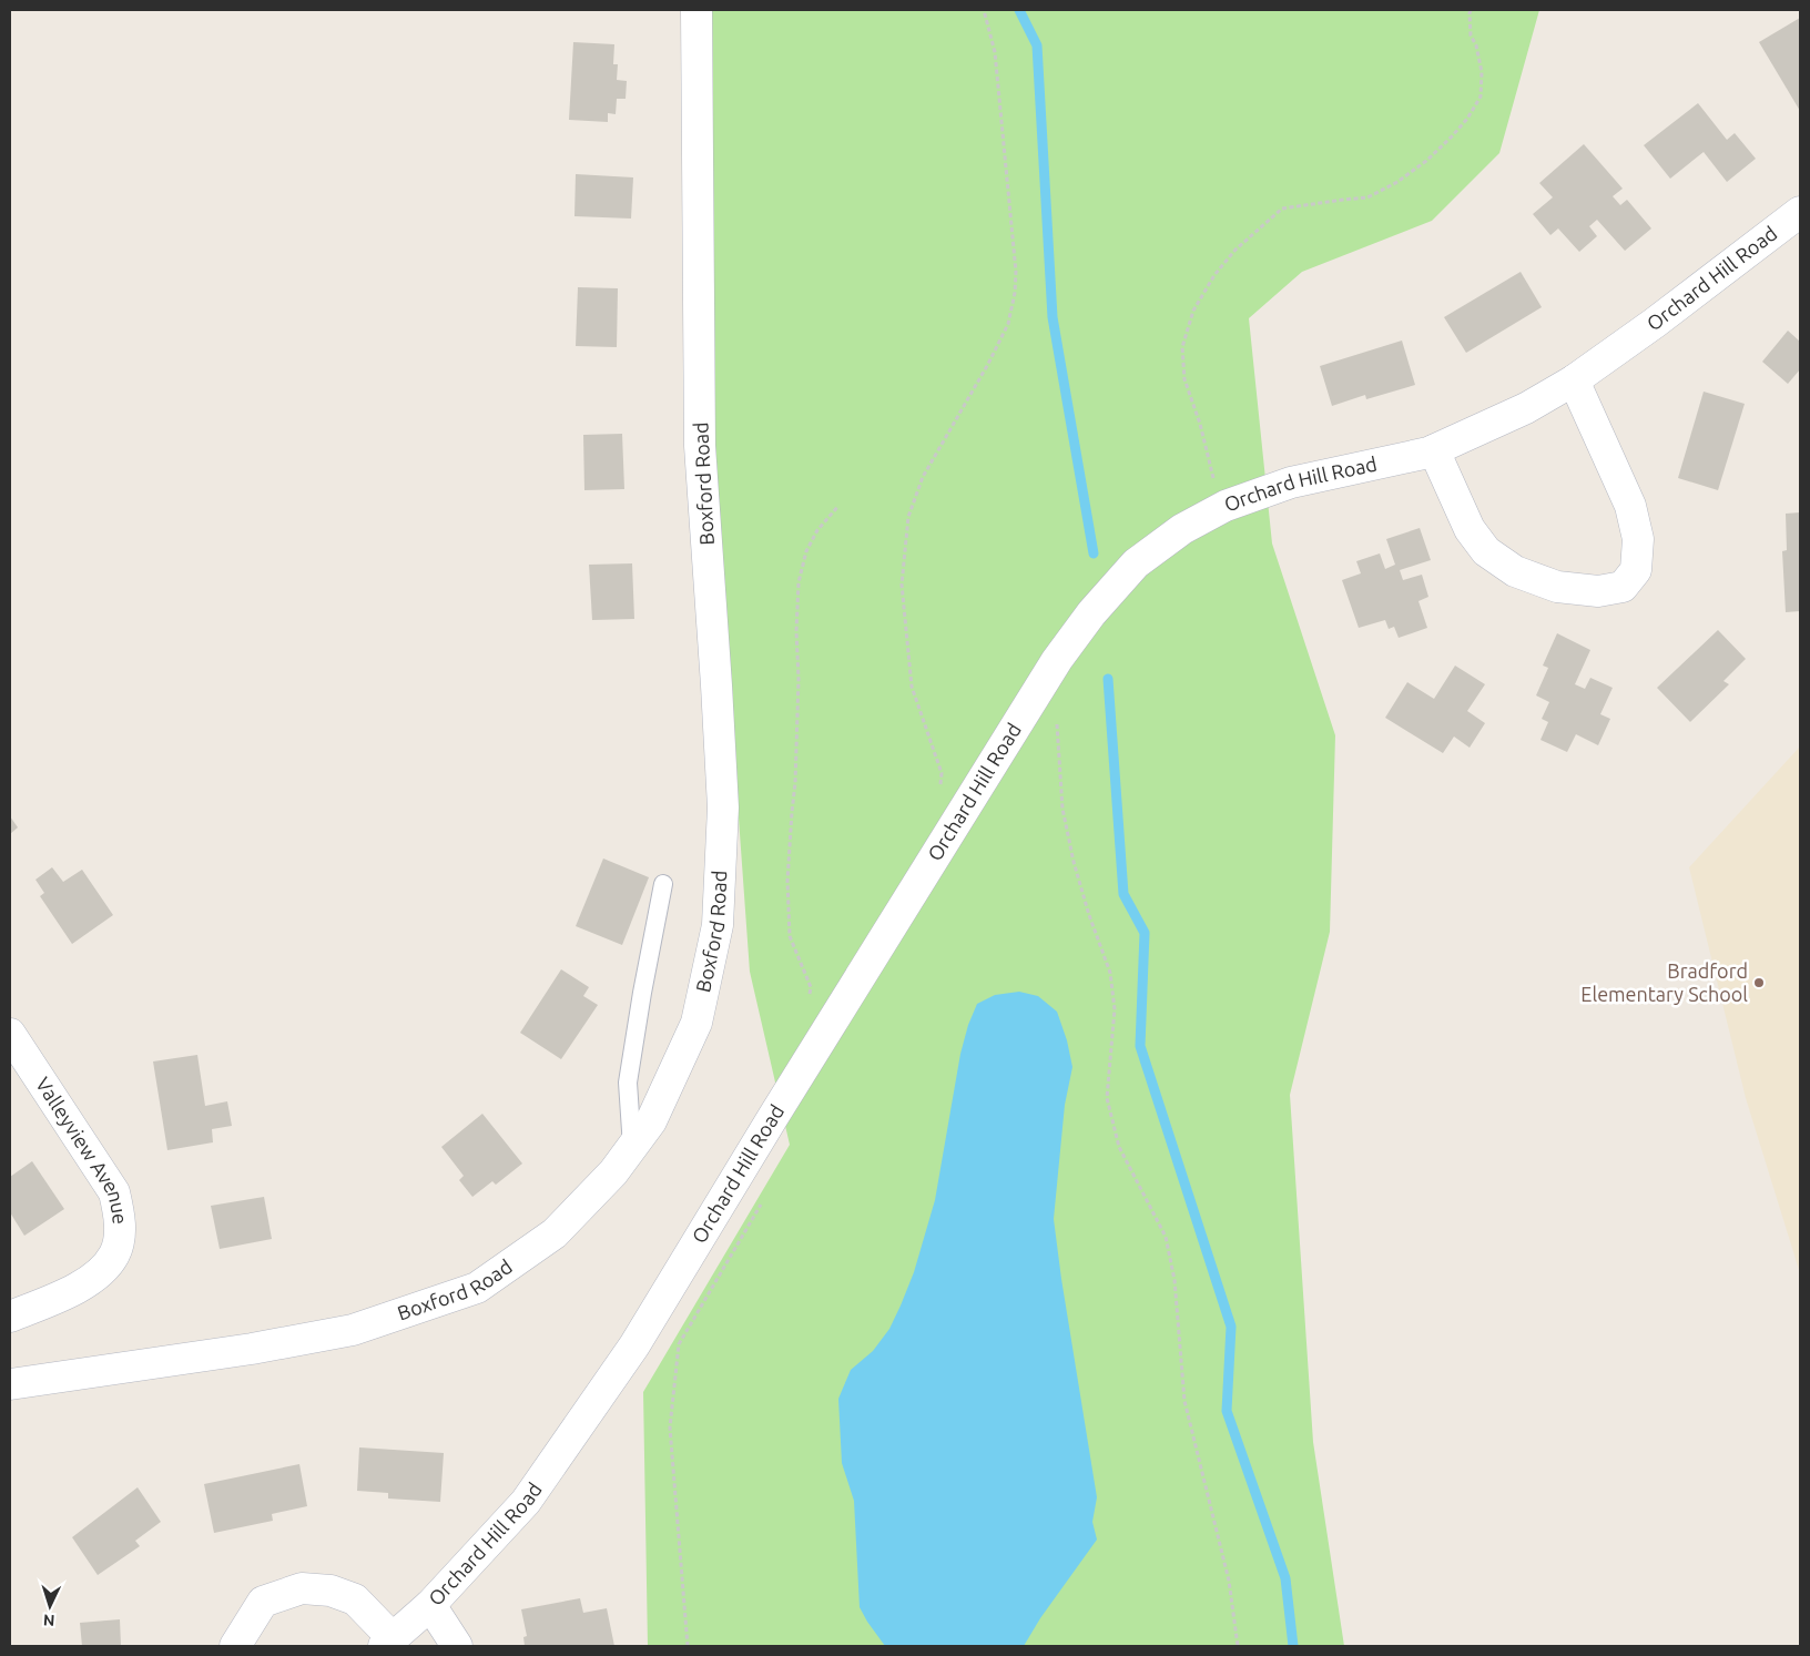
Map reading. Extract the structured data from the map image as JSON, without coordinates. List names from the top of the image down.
{
  "streets": {
    "street": ["Orchard Hill Road", "Boxford Road", "Valleyview Avenue"]
  },
  "places": ["Bradford Elementary School"],
  "north": "bottom"
}
